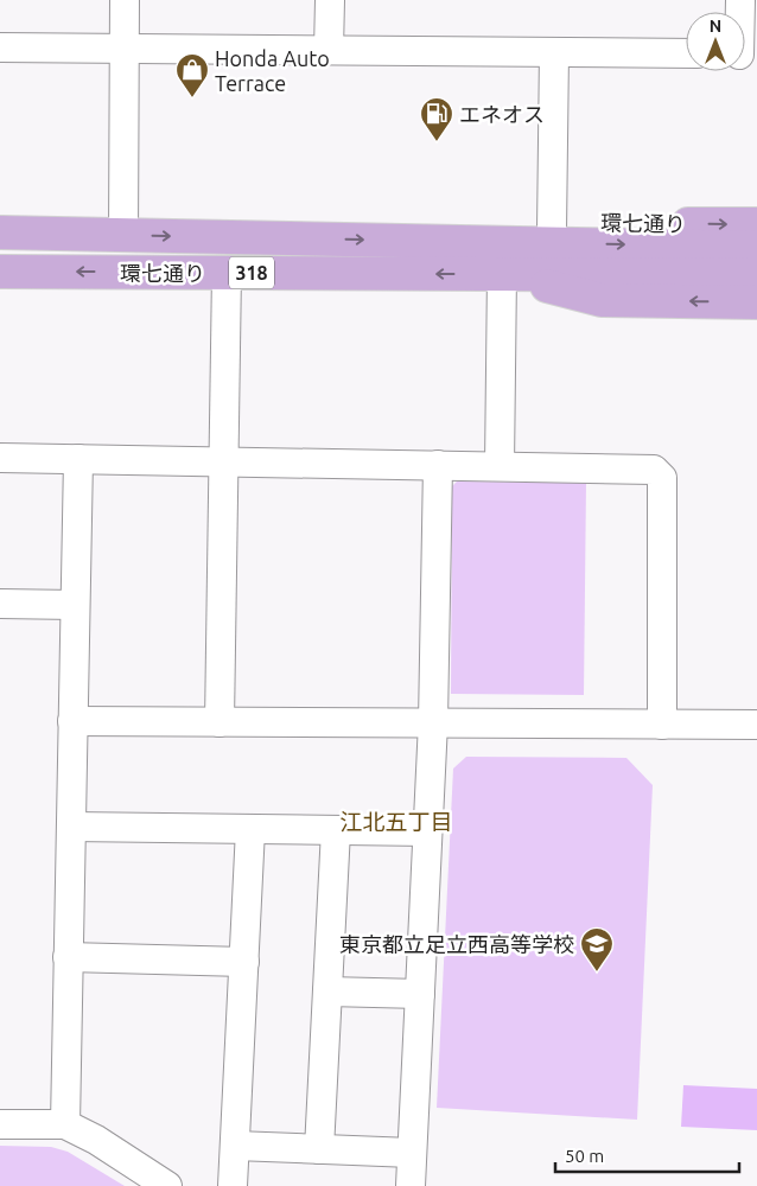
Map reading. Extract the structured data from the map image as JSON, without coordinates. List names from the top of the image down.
{
  "streets": {
    "main road": ["環七通り", "318"]
  },
  "districts": ["江北五丁目"],
  "places": {
    "shop": ["Honda Auto Terrace"],
    "fuel station": ["エネオス"],
    "school or university": ["東京都立足立西高等学校"]
  },
  "scale_bar": "50 m",
  "north": "top"
}
